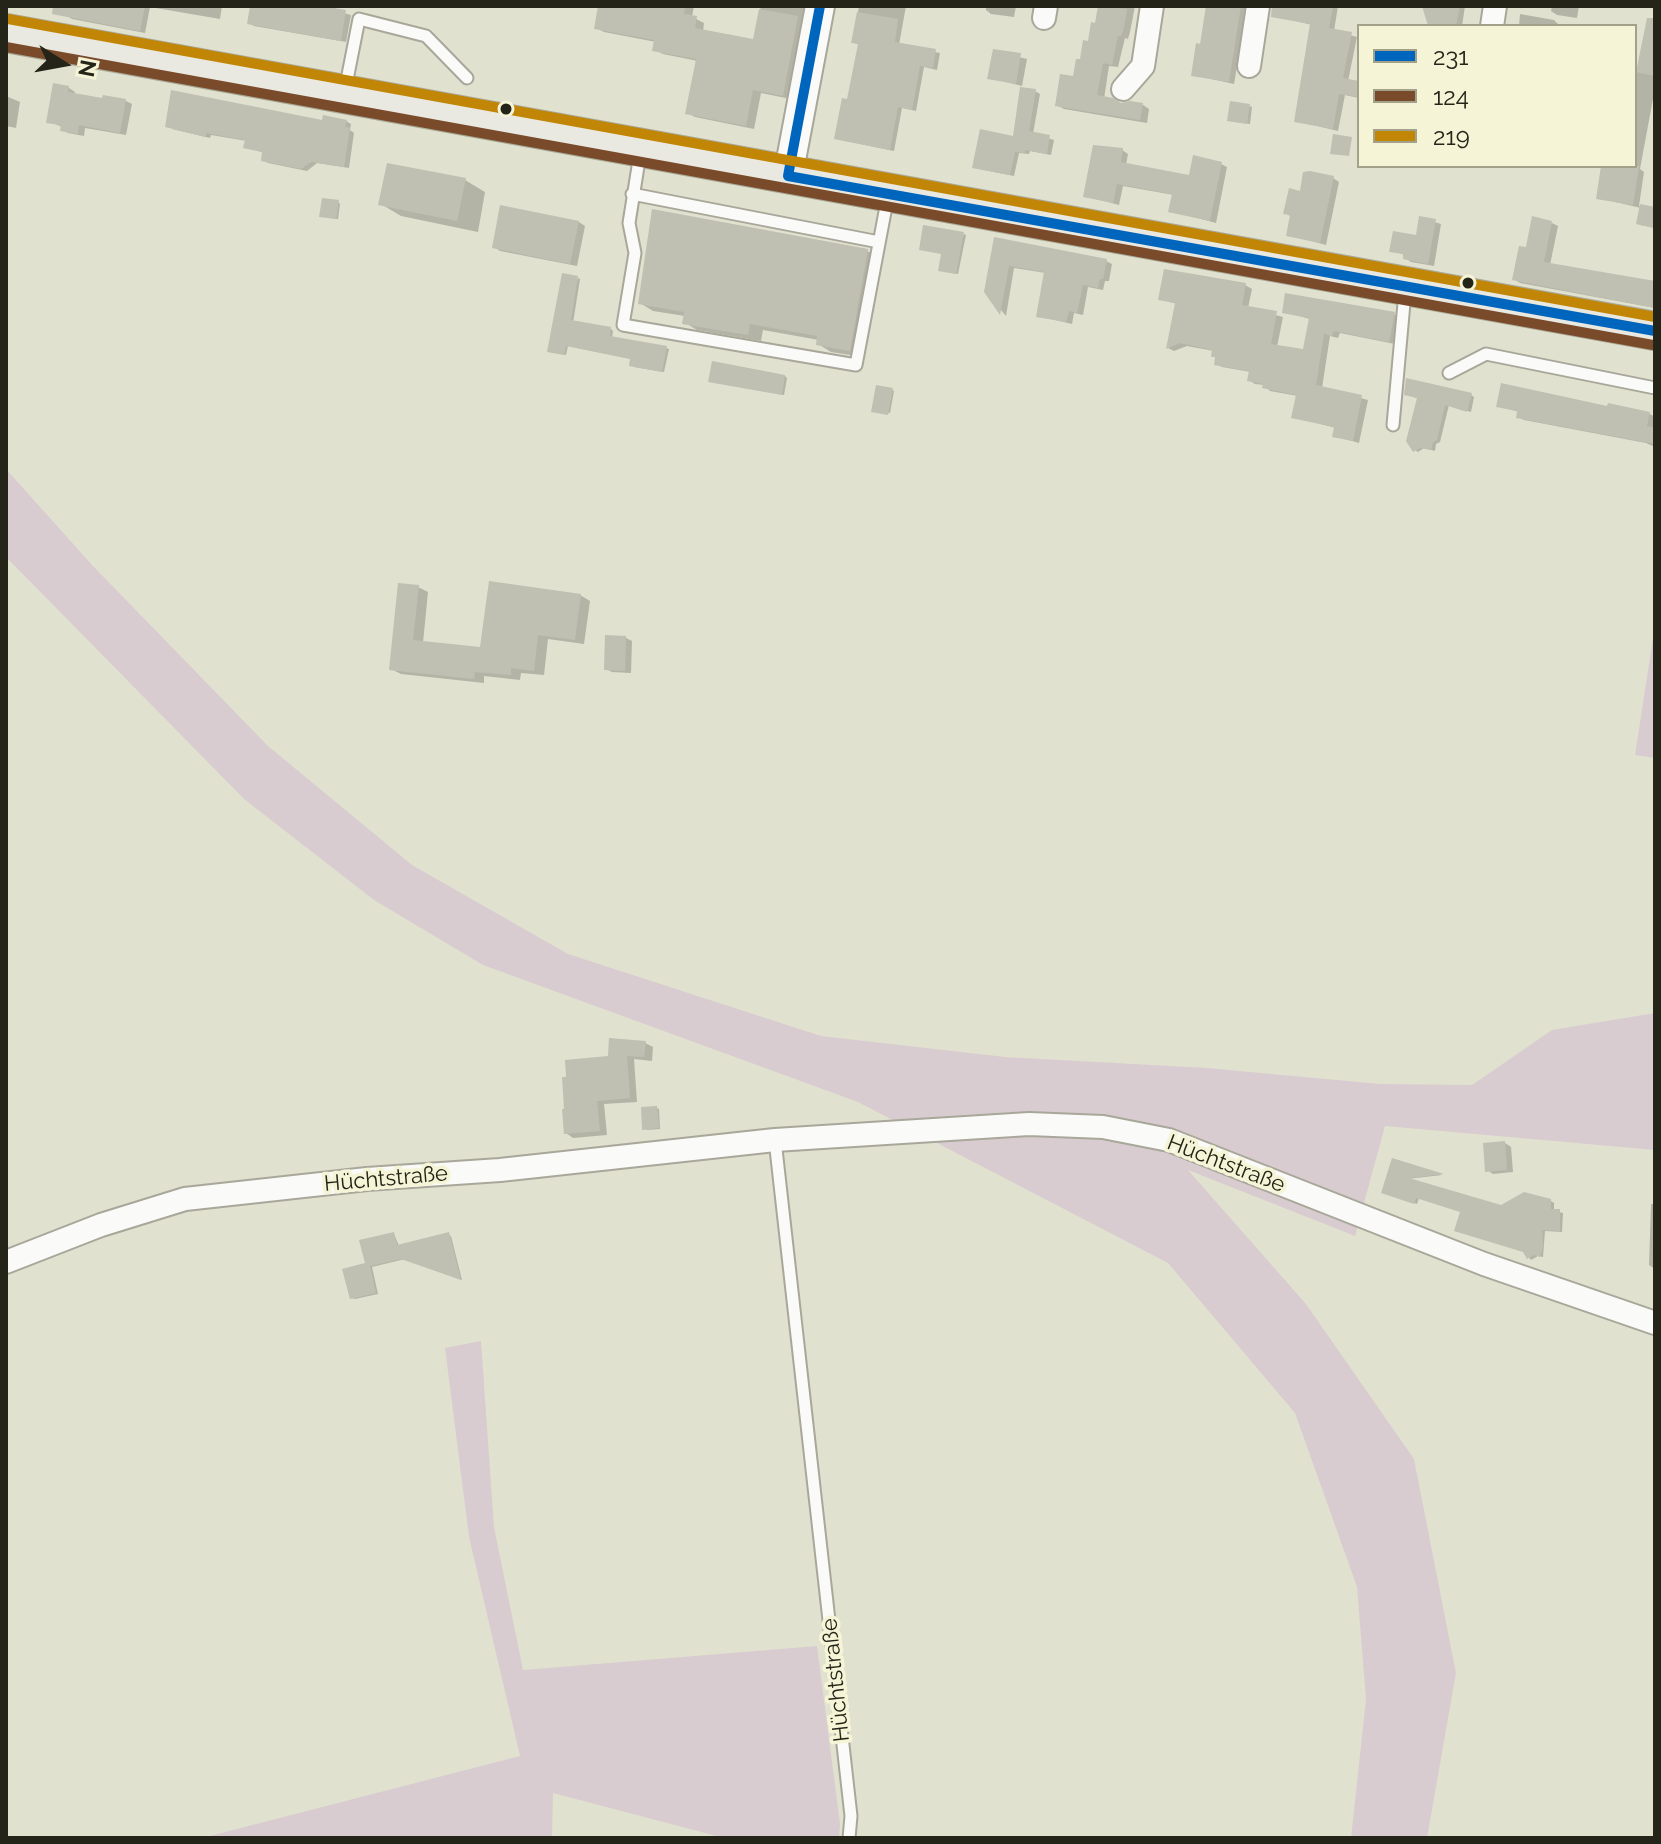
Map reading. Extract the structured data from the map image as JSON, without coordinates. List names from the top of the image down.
{
  "streets": {
    "street": ["Hüchtstraße"]
  },
  "lines": ["transit line 231", "transit line 219", "transit line 124"],
  "legend": ["231", "124", "219"],
  "north": "right"
}
